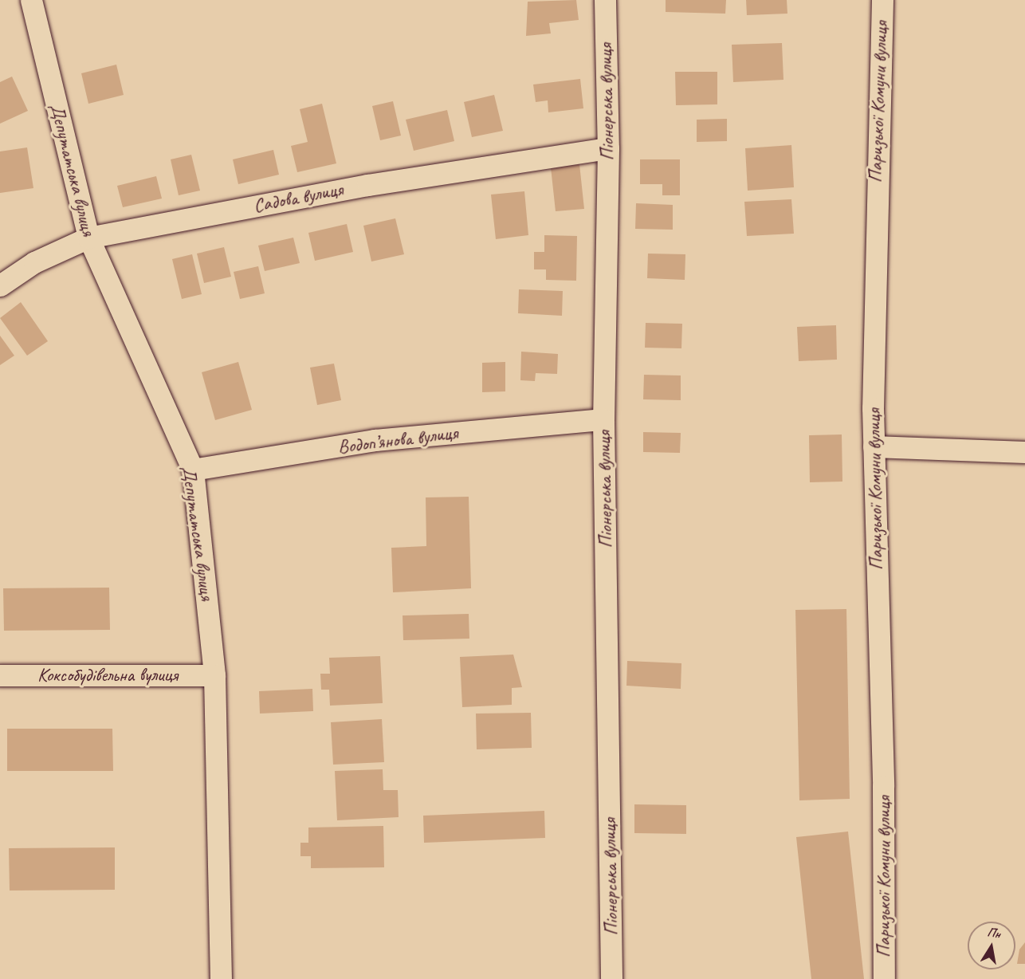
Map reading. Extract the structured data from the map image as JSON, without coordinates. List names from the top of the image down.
{
  "streets": {
    "street": [
      "Піонерська вулиця",
      "Паризької Комуни вулиця",
      "Депутатська вулиця",
      "Садова вулиця",
      "Водоп’янова вулиця",
      "Коксобудівельна вулиця"
    ]
  },
  "crossings": [
    ["Піонерська вулиця", "Садова вулиця"],
    ["Піонерська вулиця", "Водоп’янова вулиця"],
    ["Депутатська вулиця", "Садова вулиця"],
    ["Депутатська вулиця", "Водоп’янова вулиця"],
    ["Депутатська вулиця", "Коксобудівельна вулиця"]
  ],
  "north": "top"
}
